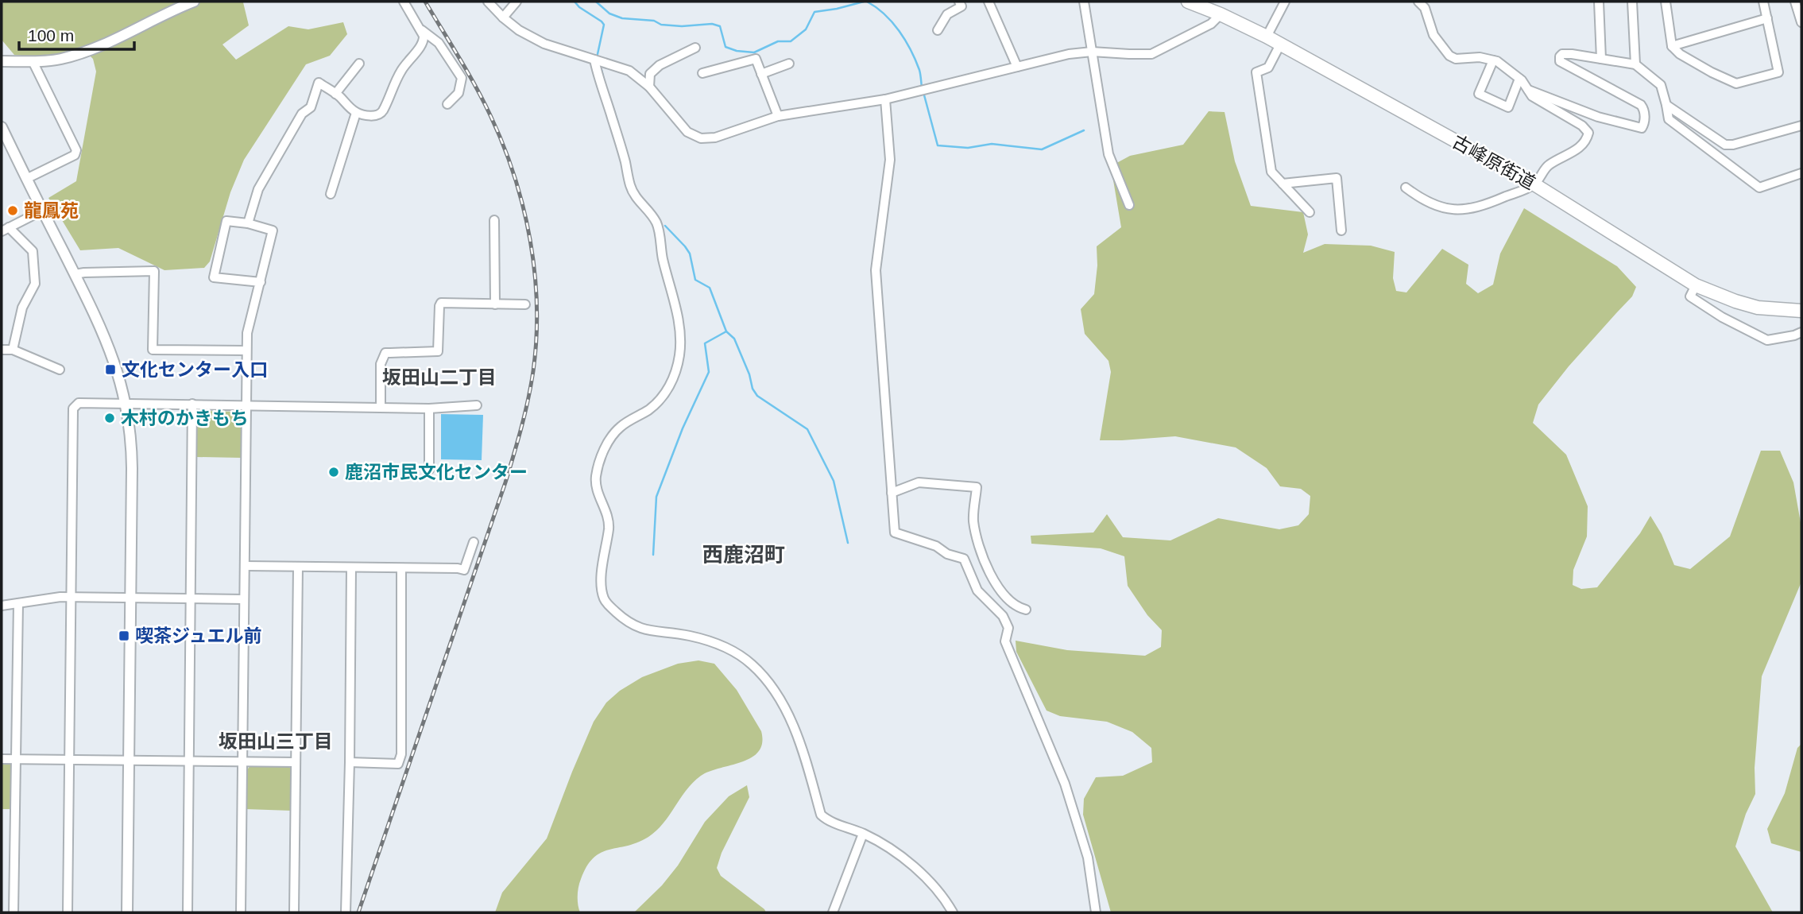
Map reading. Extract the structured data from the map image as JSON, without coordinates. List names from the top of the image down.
{
  "streets": {
    "main road": ["古峰原街道"]
  },
  "districts": ["坂田山二丁目", "西鹿沼町", "坂田山三丁目"],
  "places": {
    "other": ["龍鳳苑", "木村のかきもち", "鹿沼市民文化センター"],
    "transit": ["文化センター入口", "喫茶ジュエル前"]
  },
  "scale_bar": "100 m"
}
